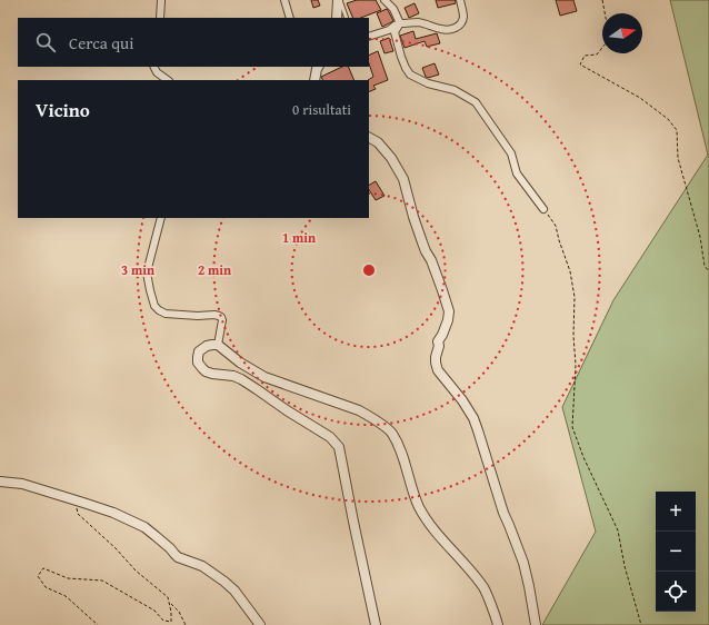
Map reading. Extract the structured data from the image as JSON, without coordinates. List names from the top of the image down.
{
  "north": "right",
  "page": {
    "search": "Cerca qui",
    "heading": ["Vicino", "0 risultati"],
    "map_buttons": ["+", "−"]
  },
  "rings": ["1 min", "3 min", "2 min"]
}
